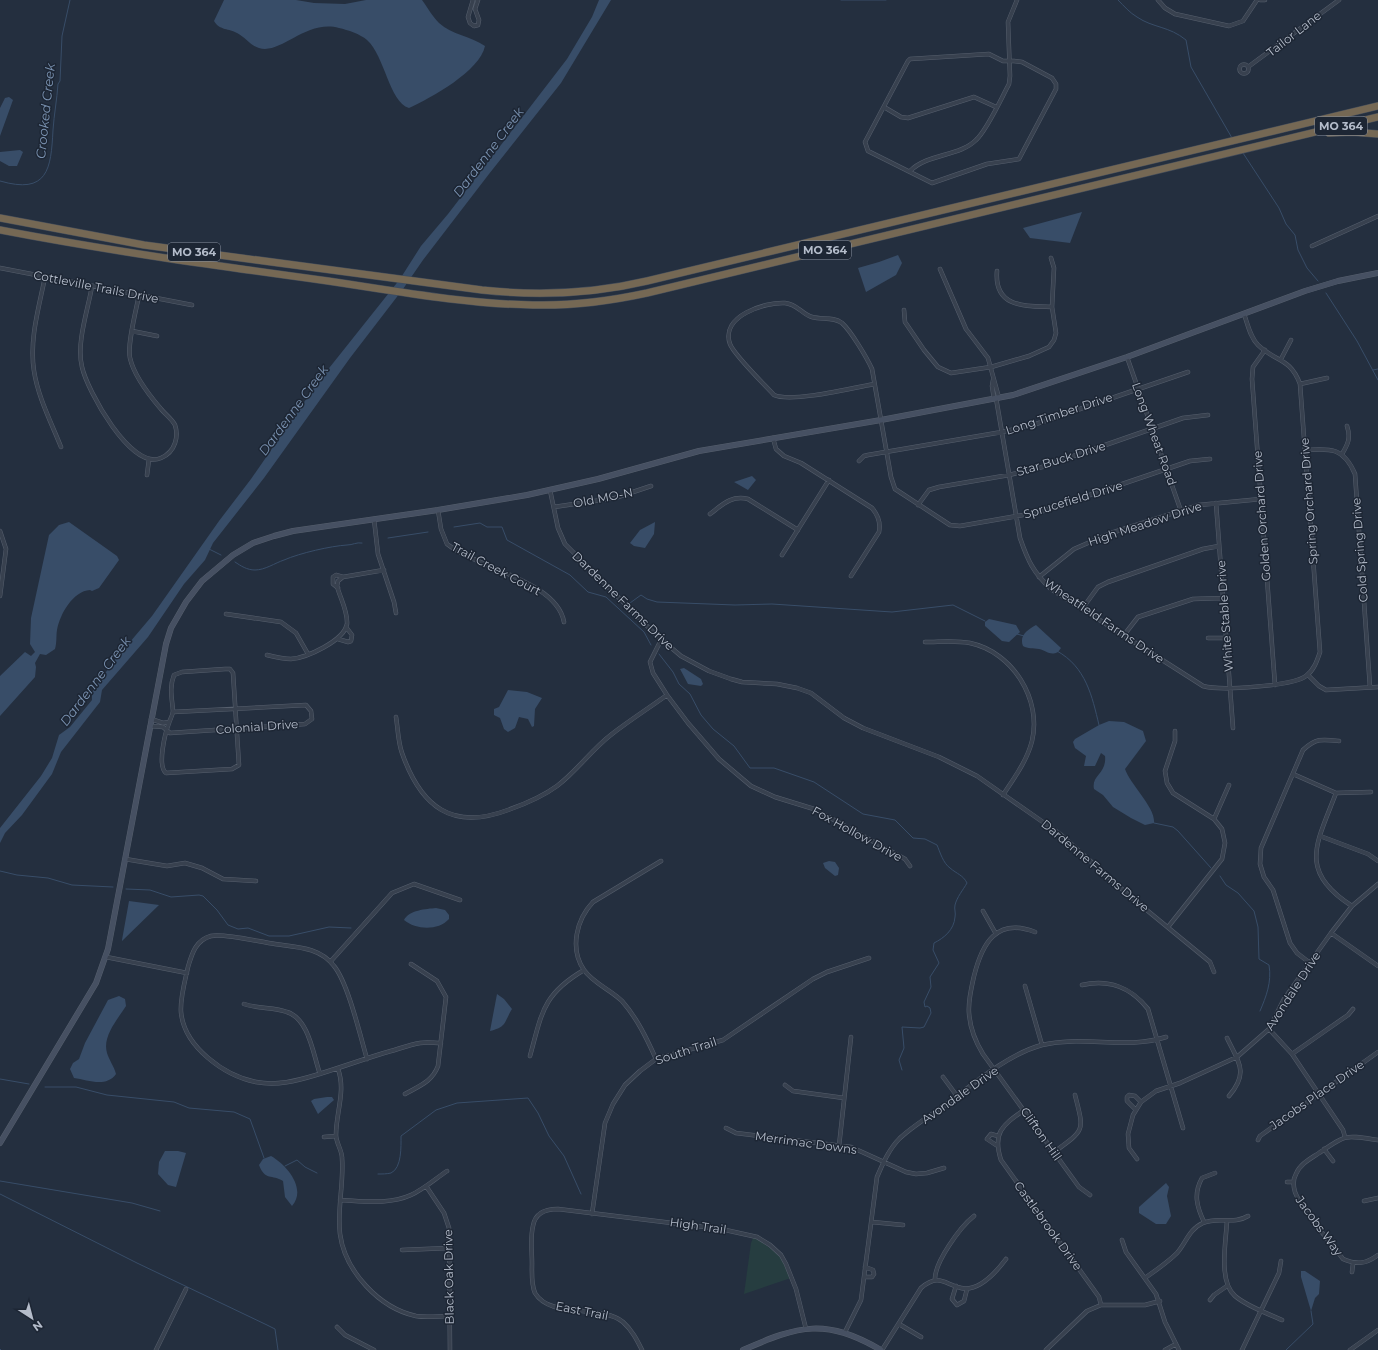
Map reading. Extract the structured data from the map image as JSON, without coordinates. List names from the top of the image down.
{
  "streets": {
    "highway": ["MO 364"],
    "street": [
      "Tailor Lane",
      "Cottleville Trails Drive",
      "Long Timber Drive",
      "Long Wheat Road",
      "Star Buck Drive",
      "Old MO-N",
      "Sprucefield Drive",
      "Spring Orchard Drive",
      "Golden Orchard Drive",
      "High Meadow Drive",
      "Cold Spring Drive",
      "Trail Creek Court",
      "Dardenne Farms Drive",
      "White Stable Drive",
      "Wheatfield Farms Drive",
      "Colonial Drive",
      "Fox Hollow Drive",
      "Avondale Drive",
      "South Trail",
      "Jacobs Place Drive",
      "Clifton Hill",
      "Merrimac Downs",
      "High Trail",
      "Castlebrook Drive",
      "Jacobs Way",
      "Black Oak Drive",
      "East Trail"
    ]
  },
  "crossings": [
    ["Long Timber Drive", "Long Wheat Road"],
    ["Long Timber Drive", "Sprucefield Drive"],
    ["Long Timber Drive", "Wheatfield Farms Drive"],
    ["Long Wheat Road", "Star Buck Drive"],
    ["Long Wheat Road", "Sprucefield Drive"],
    ["Long Wheat Road", "High Meadow Drive"],
    ["Star Buck Drive", "Sprucefield Drive"],
    ["Star Buck Drive", "Wheatfield Farms Drive"],
    ["Old MO-N", "Dardenne Farms Drive"],
    ["Sprucefield Drive", "Wheatfield Farms Drive"],
    ["Spring Orchard Drive", "Golden Orchard Drive"],
    ["Golden Orchard Drive", "High Meadow Drive"],
    ["Golden Orchard Drive", "Wheatfield Farms Drive"],
    ["High Meadow Drive", "White Stable Drive"],
    ["High Meadow Drive", "Wheatfield Farms Drive"],
    ["Dardenne Farms Drive", "Fox Hollow Drive"],
    ["White Stable Drive", "Wheatfield Farms Drive"],
    ["Avondale Drive", "Clifton Hill"],
    ["Avondale Drive", "Merrimac Downs"],
    ["South Trail", "High Trail"],
    ["Clifton Hill", "Castlebrook Drive"],
    ["High Trail", "East Trail"]
  ],
  "water": ["Crooked Creek", "Dardenne Creek"],
  "north": "bottom right"
}
